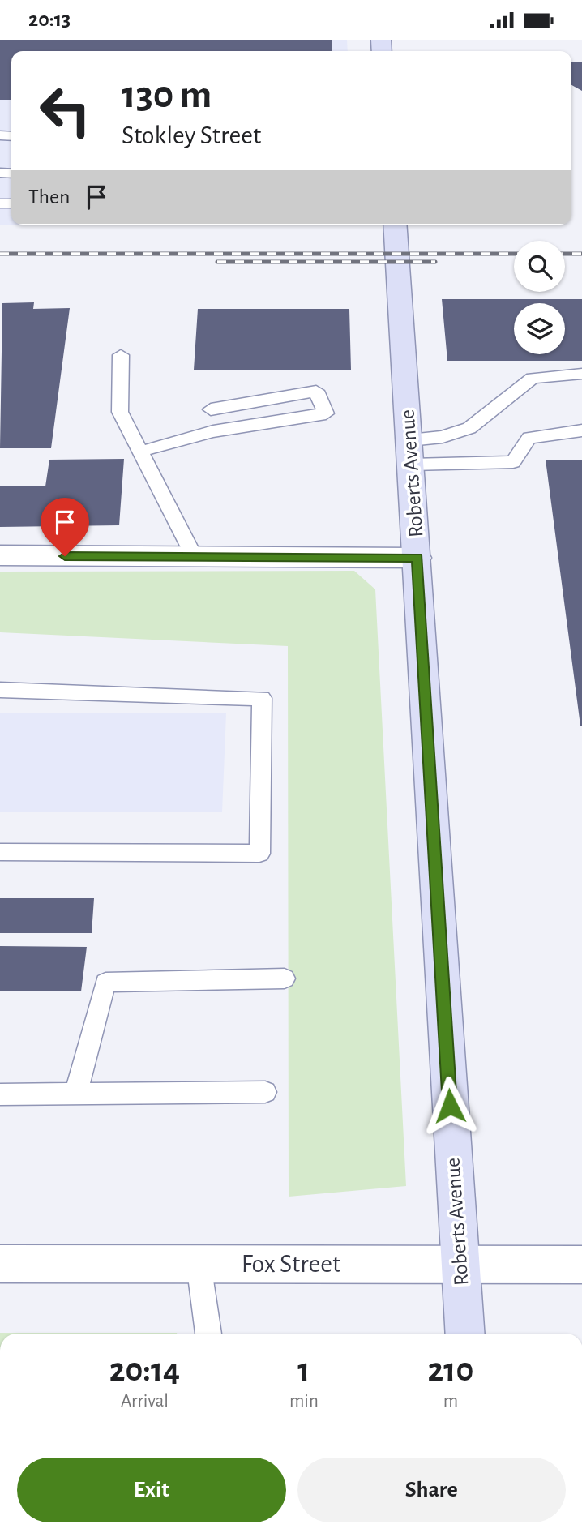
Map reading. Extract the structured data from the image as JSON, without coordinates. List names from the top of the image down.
{
  "streets": {
    "main road": ["Roberts Avenue"],
    "street": ["Fox Street"]
  },
  "crossings": [
    ["Roberts Avenue", "Fox Street"]
  ],
  "page": {
    "status": "20:13",
    "turn": ["130 m", "Stokley Street"],
    "then": "Then",
    "eta": [
      "20:14",
      "Arrival",
      "1",
      "min",
      "210",
      "m"
    ],
    "buttons": ["Exit", "Share"]
  }
}
